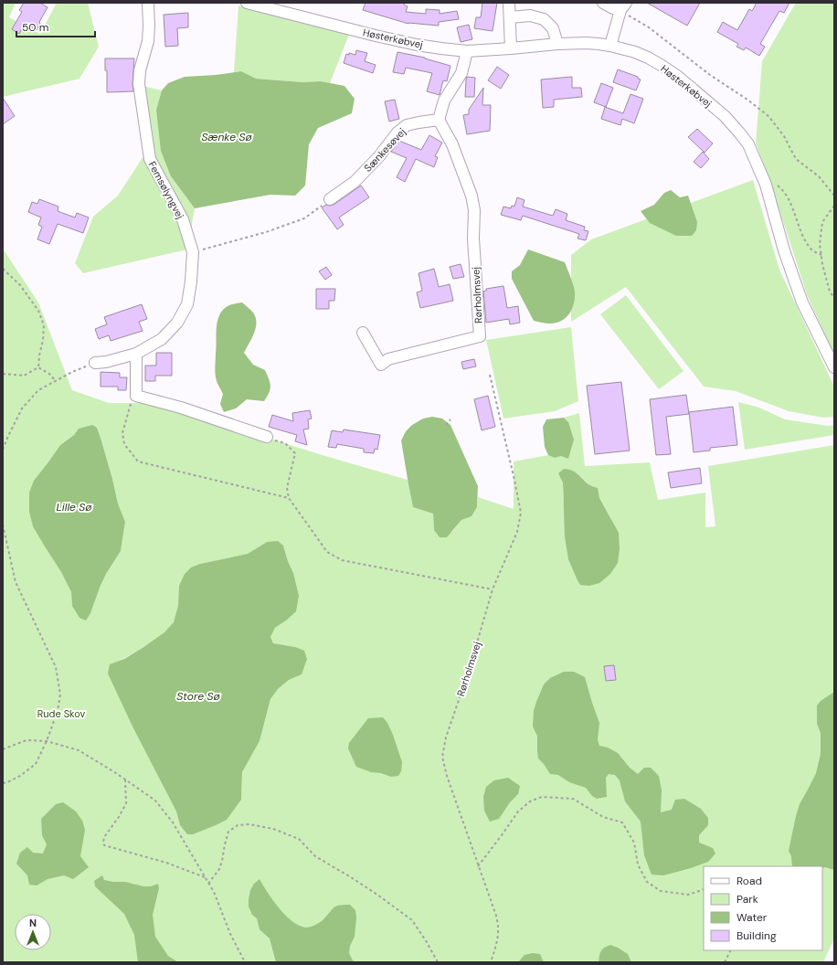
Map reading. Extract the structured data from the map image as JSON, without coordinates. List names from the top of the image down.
{
  "streets": {
    "street": [
      "Høsterkøbvej",
      "Sænkesøvej",
      "Femsølyngvej",
      "Rørholmsvej"
    ]
  },
  "crossings": [
    ["Sænkesøvej", "Rørholmsvej"]
  ],
  "water": ["Sænke Sø", "Lille Sø", "Store Sø"],
  "parks": ["Rude Skov"],
  "legend": [
    "Road",
    "Park",
    "Water",
    "Building"
  ],
  "scale_bar": "50 m",
  "north": "top"
}
